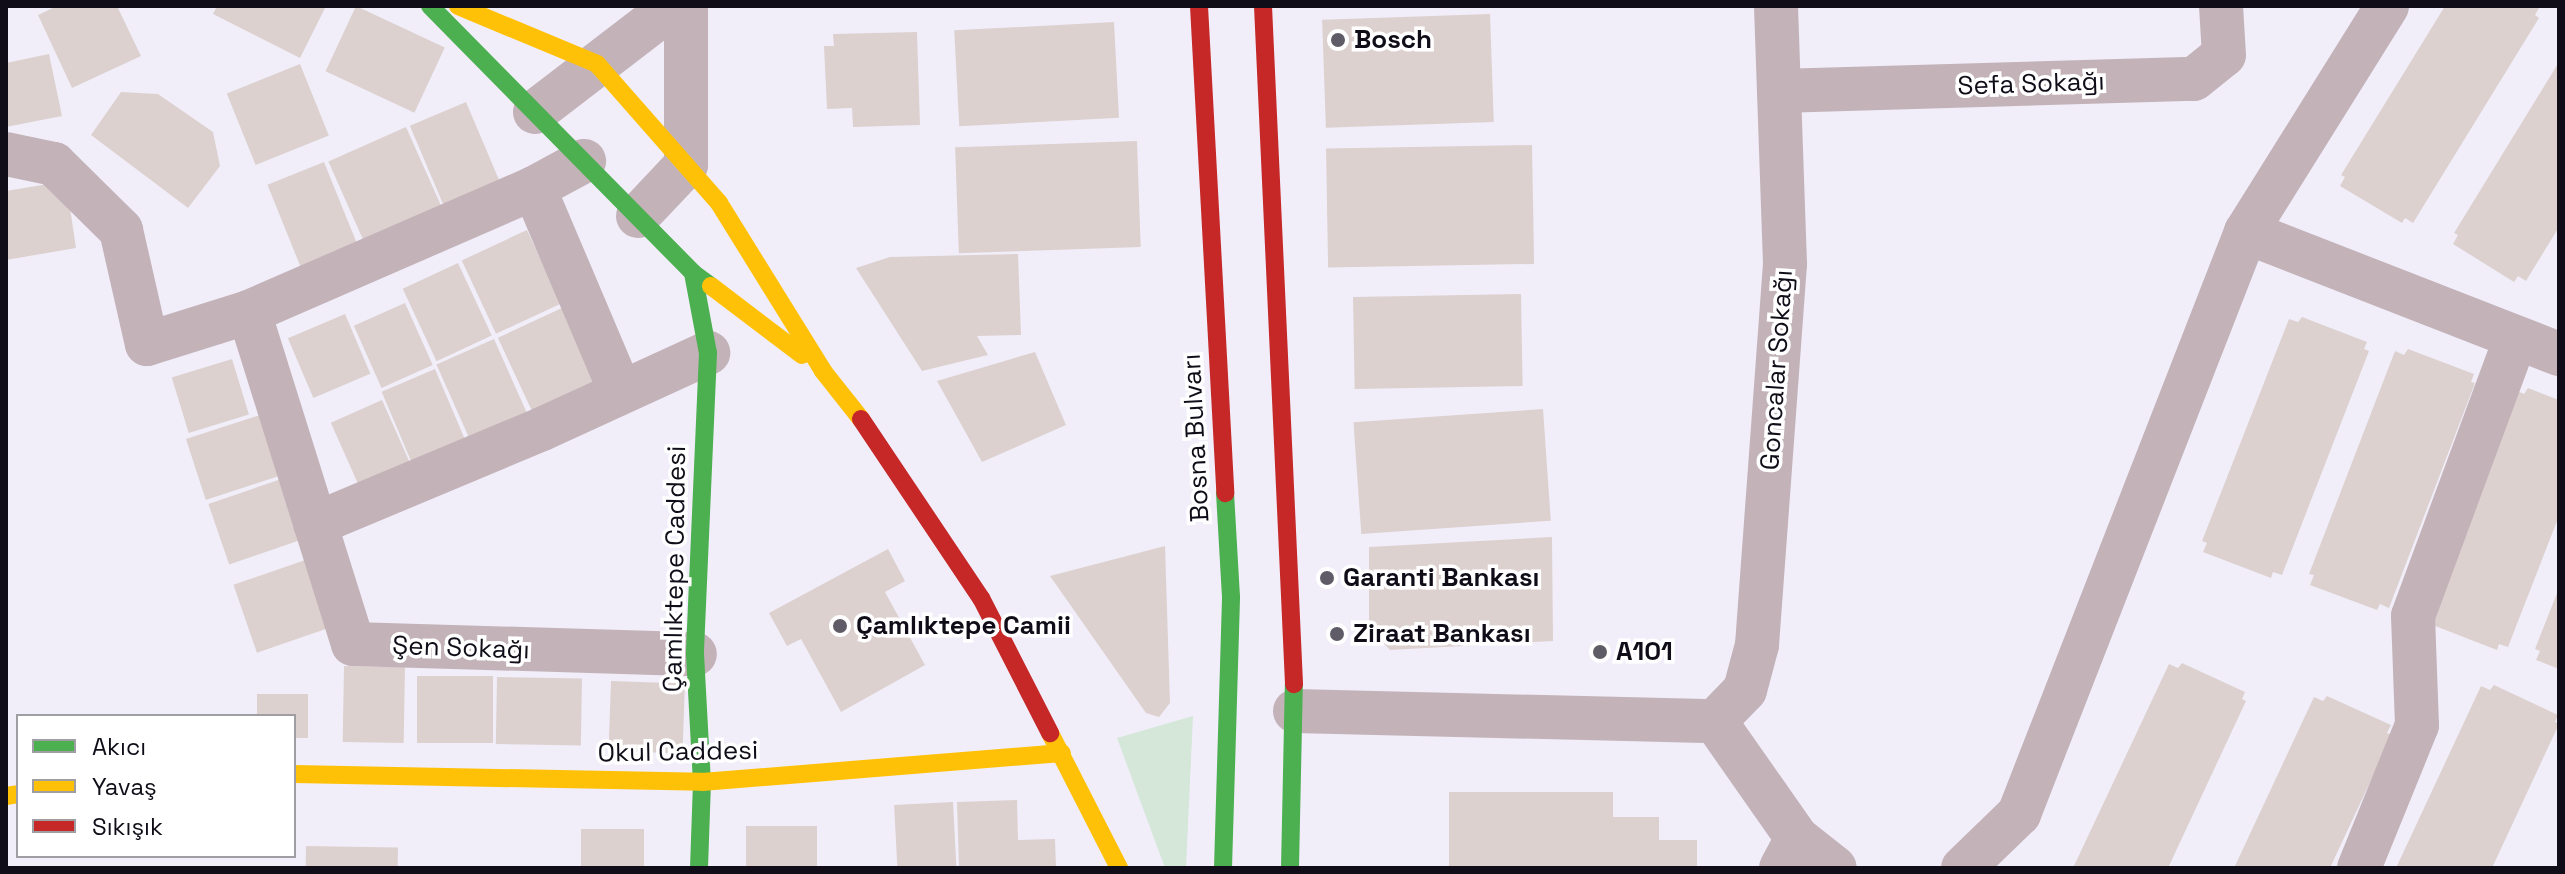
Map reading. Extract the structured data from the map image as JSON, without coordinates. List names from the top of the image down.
{
  "streets": {
    "street": [
      "Sefa Sokağı",
      "Goncalar Sokağı",
      "Bosna Bulvarı",
      "Çamlıktepe Caddesi",
      "Şen Sokağı",
      "Okul Caddesi"
    ]
  },
  "crossings": [
    ["Sefa Sokağı", "Goncalar Sokağı"],
    ["Çamlıktepe Caddesi", "Şen Sokağı"],
    ["Çamlıktepe Caddesi", "Okul Caddesi"]
  ],
  "places": [
    "Bosch",
    "Garanti Bankası",
    "Çamlıktepe Camii",
    "Ziraat Bankası",
    "A101"
  ],
  "legend": ["Akıcı", "Yavaş", "Sıkışık"]
}
